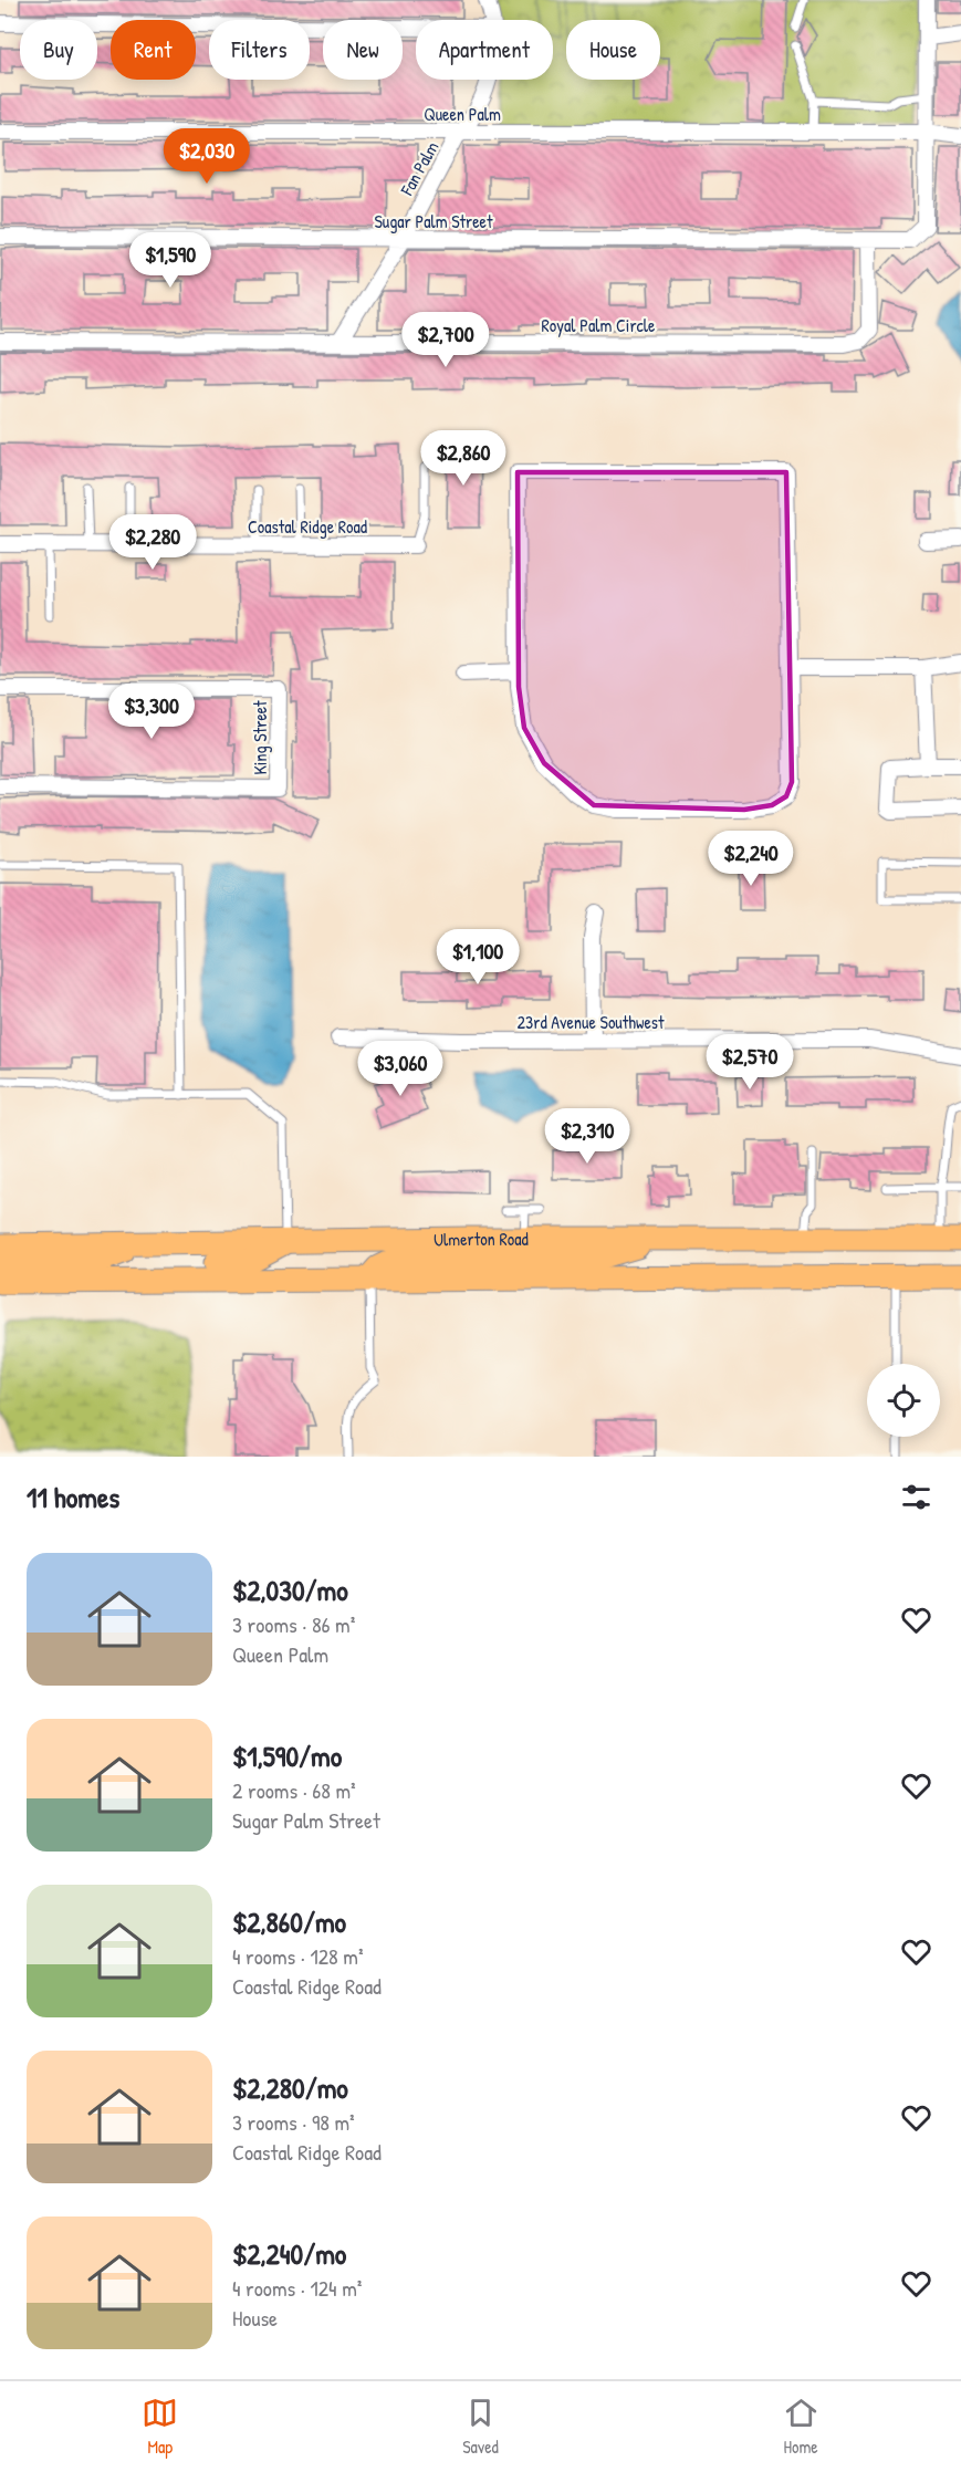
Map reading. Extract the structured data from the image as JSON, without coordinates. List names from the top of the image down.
{
  "streets": {
    "main road": ["Ulmerton Road"],
    "street": [
      "Queen Palm",
      "Fan Palm",
      "Sugar Palm Street",
      "Royal Palm Circle",
      "Coastal Ridge Road",
      "King Street",
      "23rd Avenue Southwest"
    ]
  },
  "crossings": [
    ["Queen Palm", "Fan Palm"],
    ["Fan Palm", "Sugar Palm Street"],
    ["Fan Palm", "Royal Palm Circle"],
    ["Sugar Palm Street", "Royal Palm Circle"]
  ],
  "page": {
    "chip": [
      "Buy",
      "Rent",
      "Filters",
      "New",
      "Apartment",
      "House"
    ],
    "price": [
      "$2,030",
      "$1,590",
      "$2,700",
      "$2,860",
      "$2,280",
      "$3,300",
      "$2,240",
      "$1,100",
      "$2,570",
      "$3,060",
      "$2,310"
    ],
    "heading": "11 homes",
    "list": [
      {
        "name": "$2,030/mo",
        "note": "3 rooms · 86 m² · Queen Palm"
      },
      {
        "name": "$1,590/mo",
        "note": "2 rooms · 68 m² · Sugar Palm Street"
      },
      {
        "name": "$2,860/mo",
        "note": "4 rooms · 128 m² · Coastal Ridge Road"
      },
      {
        "name": "$2,280/mo",
        "note": "3 rooms · 98 m² · Coastal Ridge Road"
      },
      {
        "name": "$2,240/mo",
        "note": "4 rooms · 124 m² · House"
      }
    ],
    "tabs": ["Map", "Saved", "Home"]
  }
}
